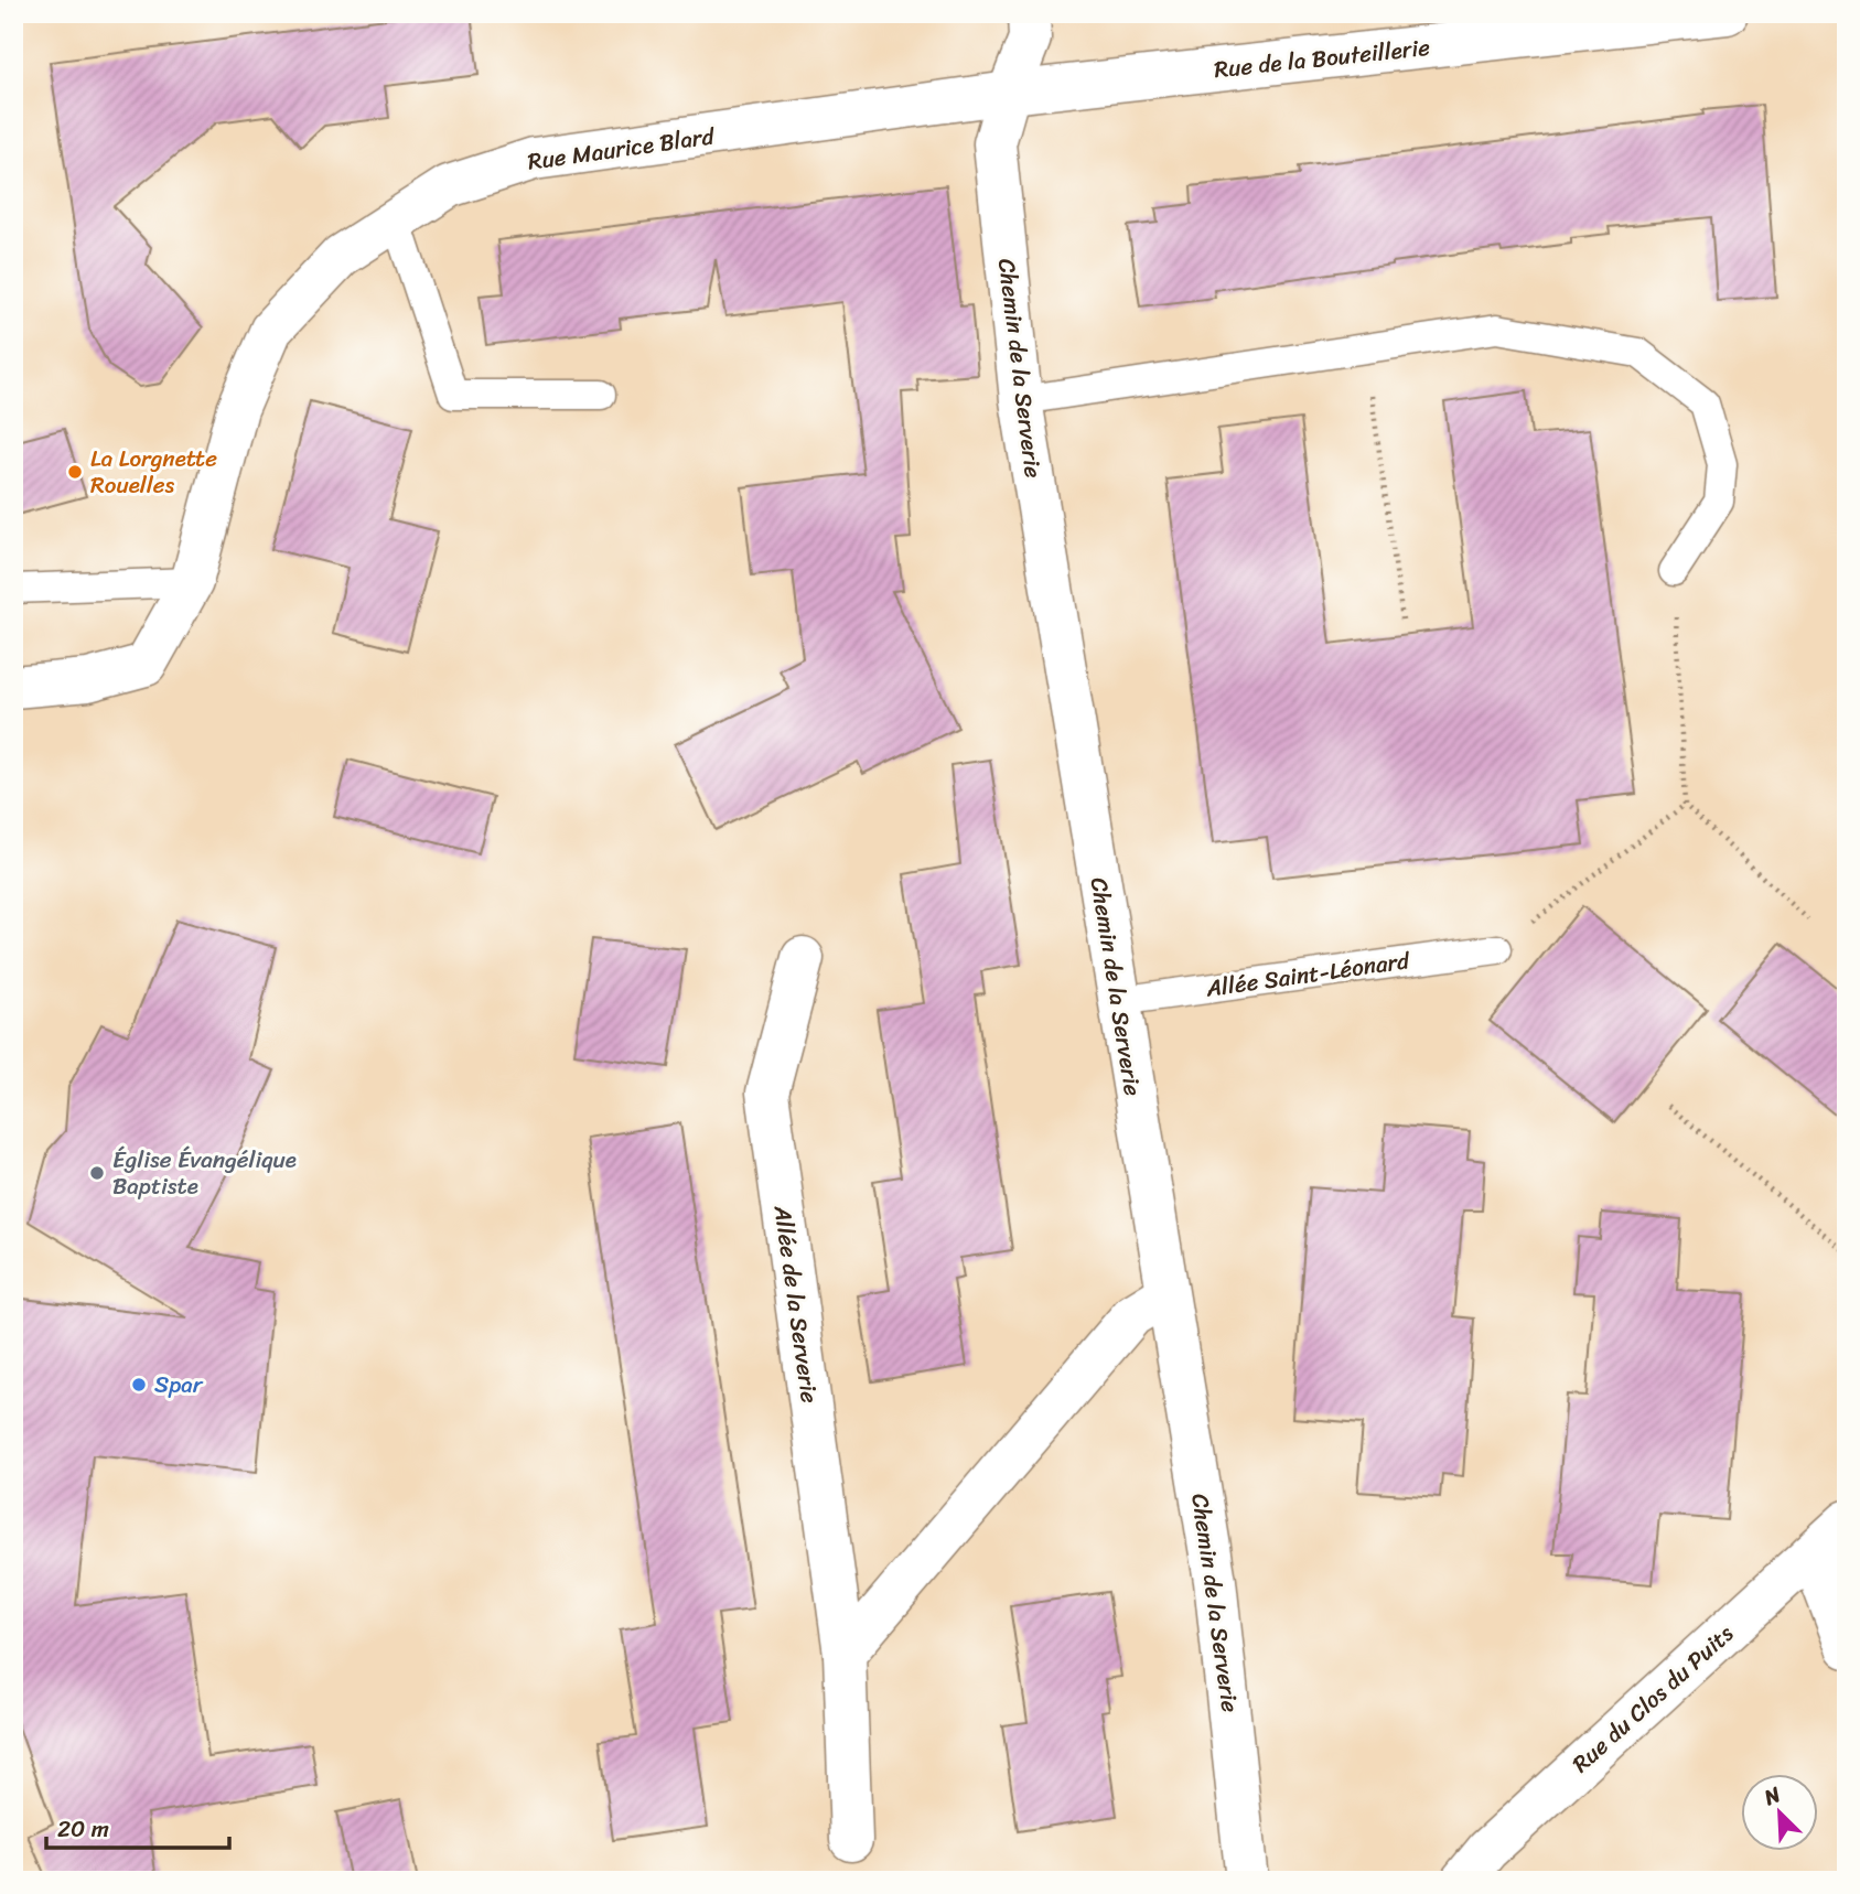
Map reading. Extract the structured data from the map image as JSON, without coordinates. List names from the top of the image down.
{
  "streets": {
    "street": [
      "Rue de la Bouteillerie",
      "Rue Maurice Blard",
      "Chemin de la Serverie",
      "Allée de la Serverie",
      "Rue du Clos du Puits"
    ],
    "lane": ["Allée Saint-Léonard"]
  },
  "crossings": [
    ["Rue de la Bouteillerie", "Rue Maurice Blard"],
    ["Rue de la Bouteillerie", "Chemin de la Serverie"],
    ["Rue Maurice Blard", "Chemin de la Serverie"],
    ["Chemin de la Serverie", "Allée Saint-Léonard"]
  ],
  "places": ["La Lorgnette Rouelles", "Église Évangélique Baptiste", "Spar"],
  "scale_bar": "20 m",
  "north": "top left"
}
